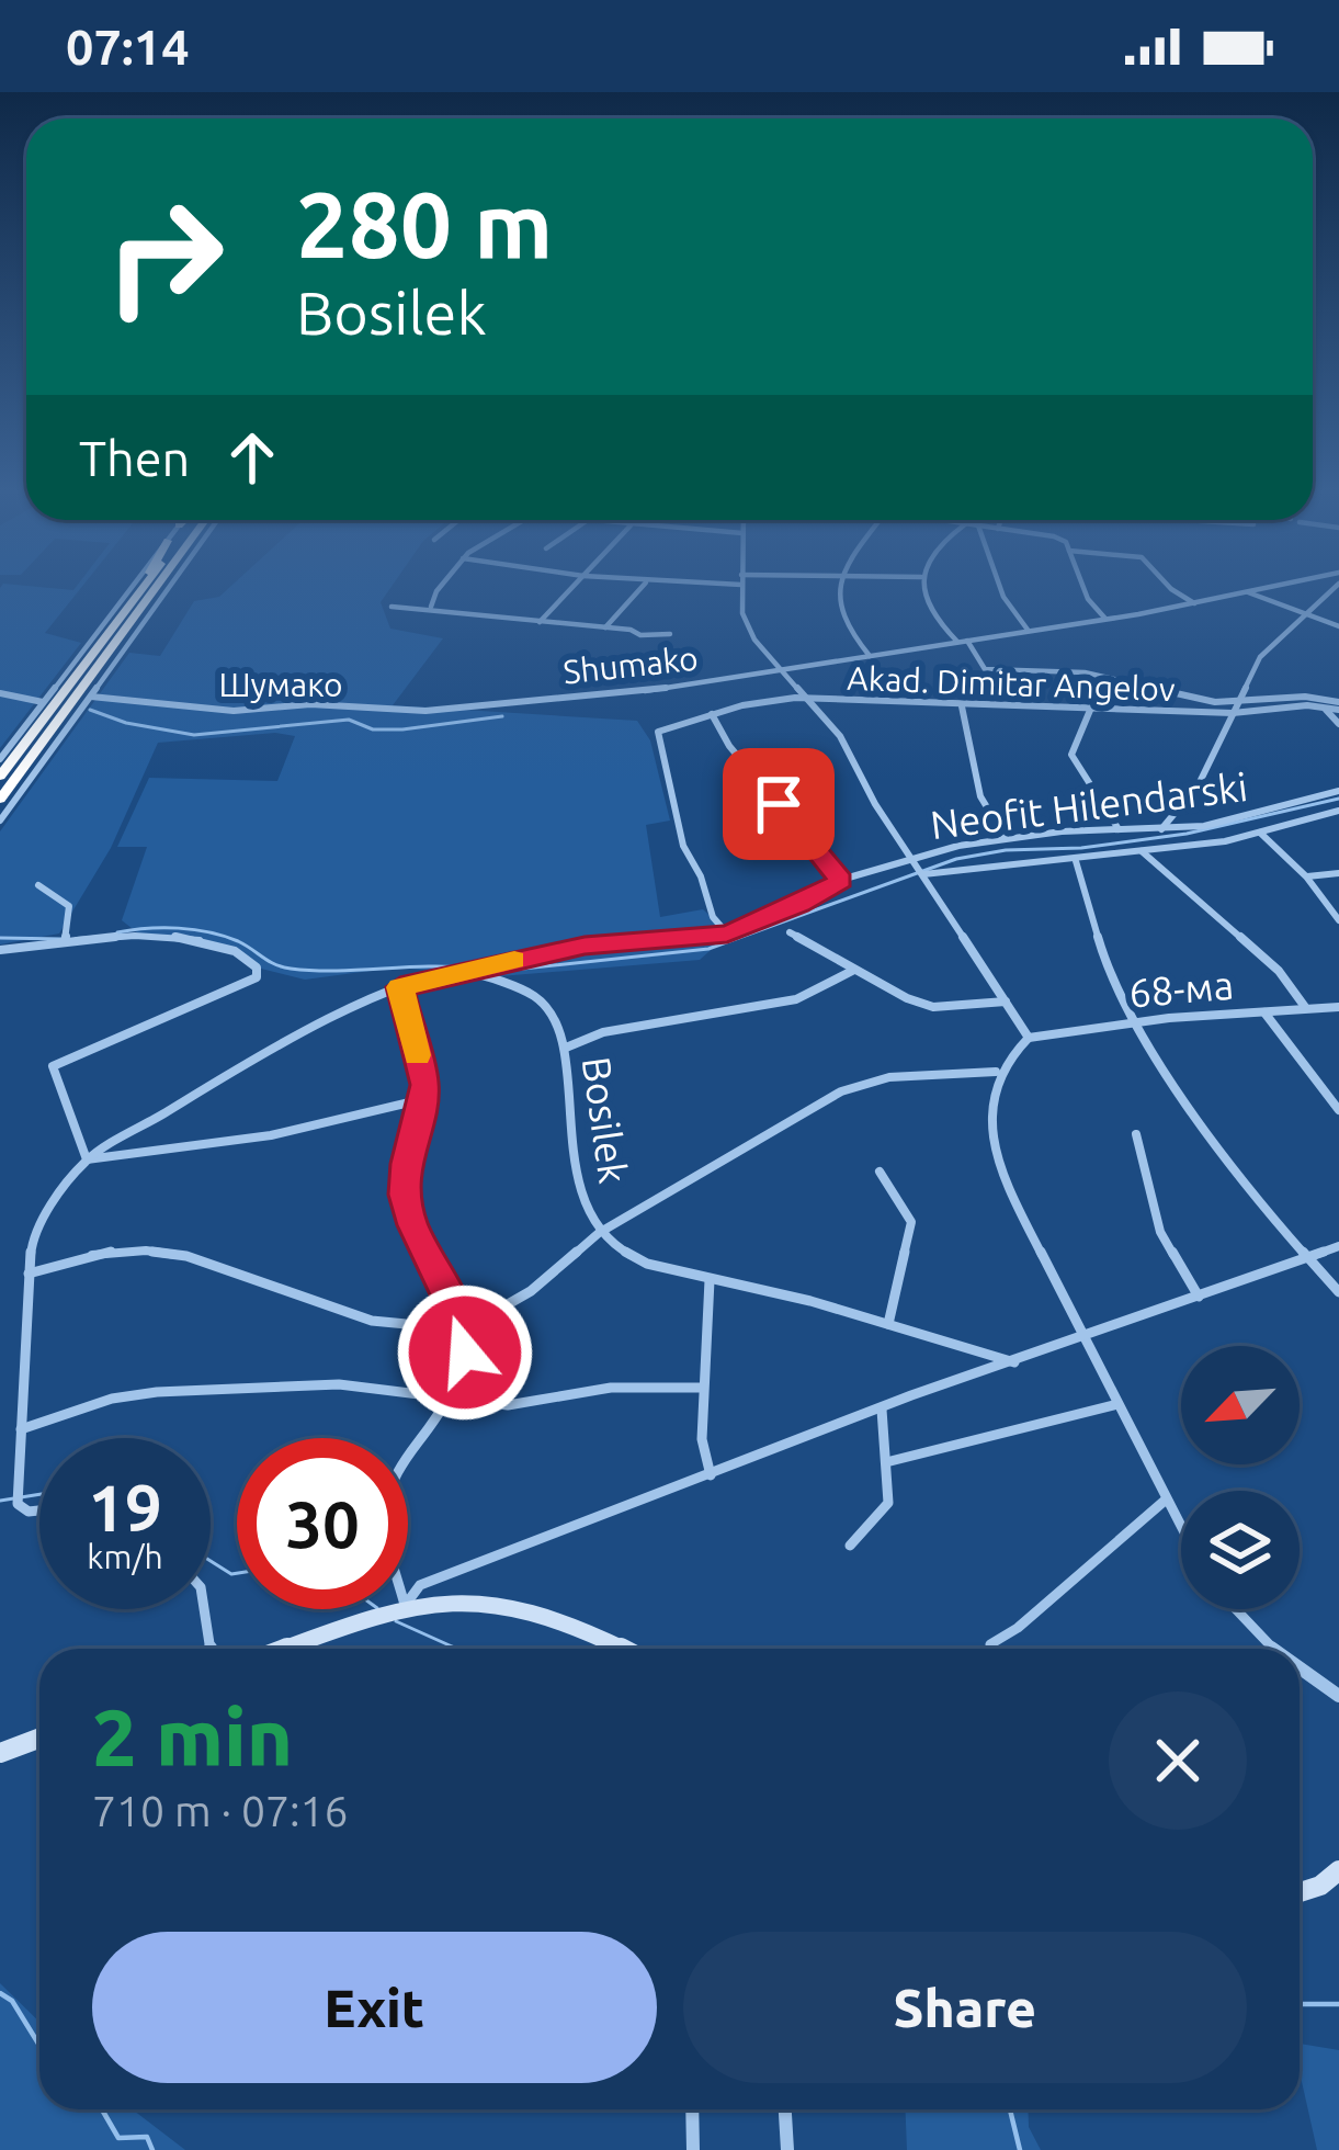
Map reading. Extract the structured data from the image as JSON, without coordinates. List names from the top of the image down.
{
  "streets": {
    "street": [
      "Shumako",
      "Akad. Dimitar Angelov",
      "Neofit Hilendarski",
      "68-ма",
      "Bosilek"
    ]
  },
  "crossings": [
    ["Akad. Dimitar Angelov", "Neofit Hilendarski"],
    ["Neofit Hilendarski", "Bosilek"]
  ],
  "north": "bottom left",
  "page": {
    "status": "07:14",
    "turn": ["280 m", "Bosilek"],
    "then": "Then",
    "speed": "19 km/h",
    "limit": "30",
    "heading": ["2 min", "710 m · 07:16"],
    "buttons": ["Exit", "Share"]
  }
}
